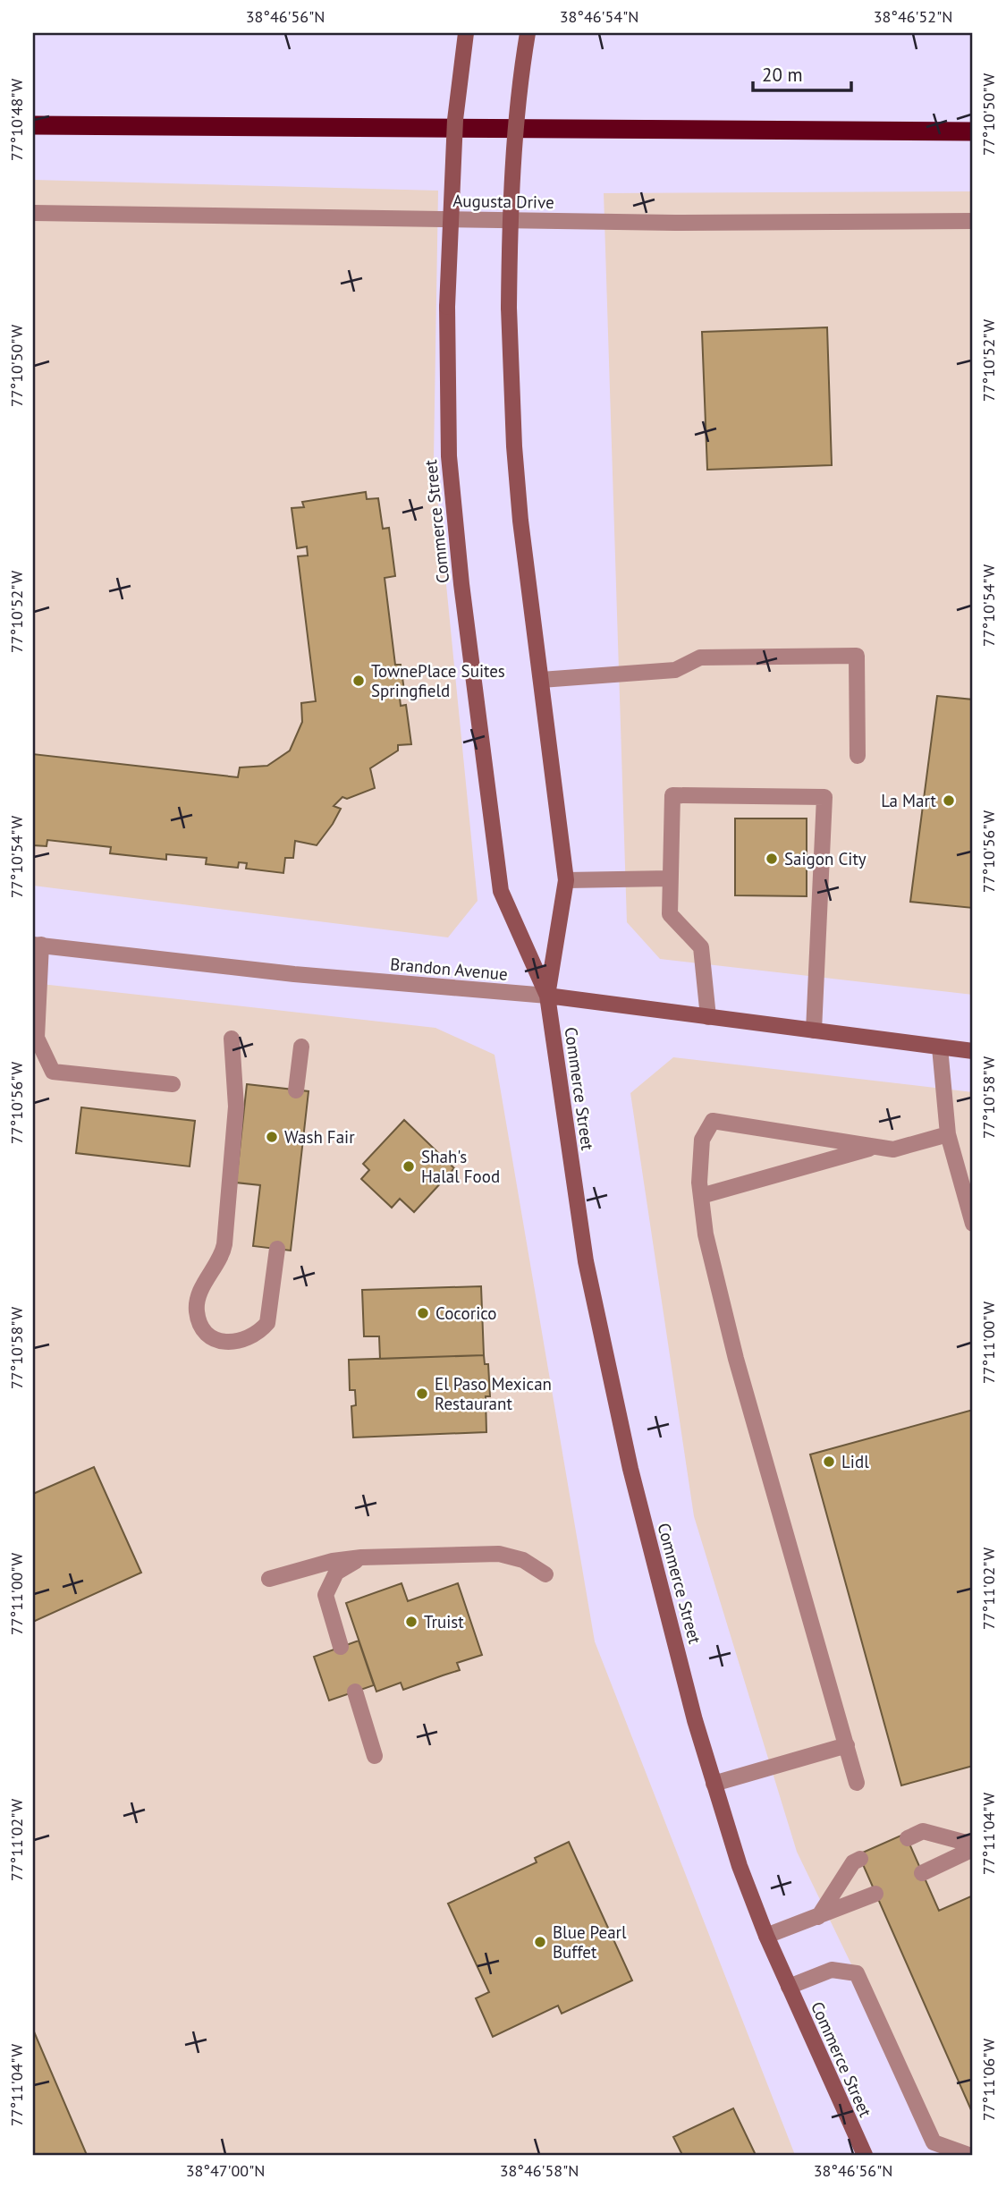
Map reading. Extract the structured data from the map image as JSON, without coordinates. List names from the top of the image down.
{
  "streets": {
    "main road": ["Commerce Street", "Brandon Avenue"],
    "street": ["Augusta Drive"]
  },
  "crossings": [
    ["Commerce Street", "Brandon Avenue"]
  ],
  "places": [
    "TownePlace Suites Springfield",
    "La Mart",
    "Saigon City",
    "Wash Fair",
    "Shah's Halal Food",
    "Cocorico",
    "El Paso Mexican Restaurant",
    "Lidl",
    "Truist",
    "Blue Pearl Buffet"
  ],
  "scale_bar": "20 m",
  "coordinates": [
    "38°46'56\"N",
    "38°46'54\"N",
    "38°46'52\"N",
    "77°10'50\"W",
    "77°10'48\"W",
    "77°10'52\"W",
    "77°10'54\"W",
    "77°10'56\"W",
    "77°10'58\"W",
    "77°11'00\"W",
    "77°11'02\"W",
    "77°11'04\"W",
    "77°11'06\"W",
    "38°47'00\"N",
    "38°46'58\"N"
  ]
}
